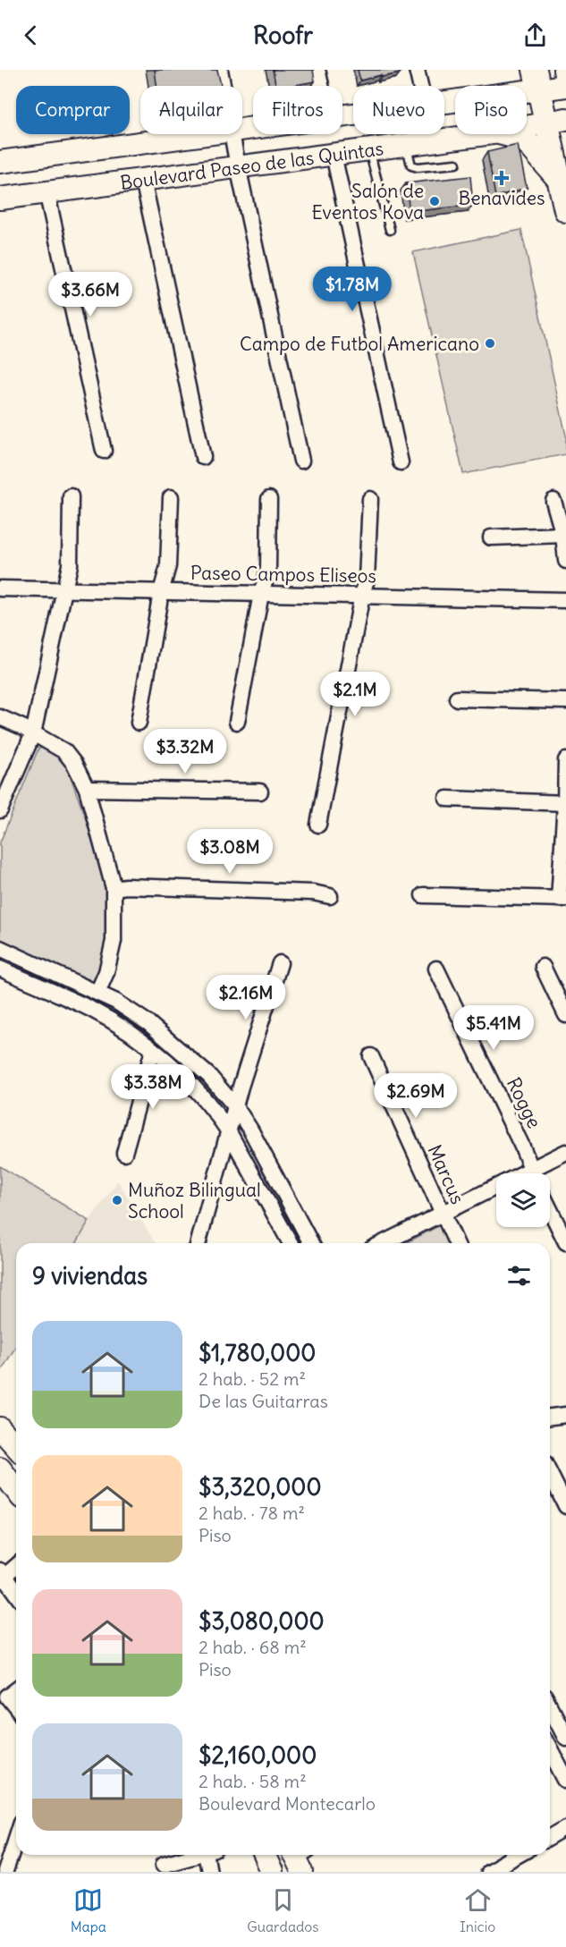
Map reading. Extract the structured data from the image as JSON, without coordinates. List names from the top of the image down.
{
  "streets": {
    "main road": ["Boulevard Paseo de las Quintas"],
    "street": ["Paseo Campos Eliseos", "Rogge", "Marcus"]
  },
  "places": {
    "health": ["Benavides"],
    "other": ["Salón de Eventos Kova", "Campo de Futbol Americano", "Muñoz Bilingual School"]
  },
  "page": {
    "header": "Roofr",
    "chip": [
      "Comprar",
      "Alquilar",
      "Filtros",
      "Nuevo",
      "Piso"
    ],
    "price": [
      "$1.78M",
      "$3.66M",
      "$2.1M",
      "$3.32M",
      "$3.08M",
      "$2.16M",
      "$5.41M",
      "$3.38M",
      "$2.69M"
    ],
    "heading": "9 viviendas",
    "list": [
      {
        "name": "$1,780,000",
        "note": "2 hab. · 52 m² · De las Guitarras"
      },
      {
        "name": "$3,320,000",
        "note": "2 hab. · 78 m² · Piso"
      },
      {
        "name": "$3,080,000",
        "note": "2 hab. · 68 m² · Piso"
      },
      {
        "name": "$2,160,000",
        "note": "2 hab. · 58 m² · Boulevard Montecarlo"
      }
    ],
    "tabs": ["Mapa", "Guardados", "Inicio"]
  }
}
